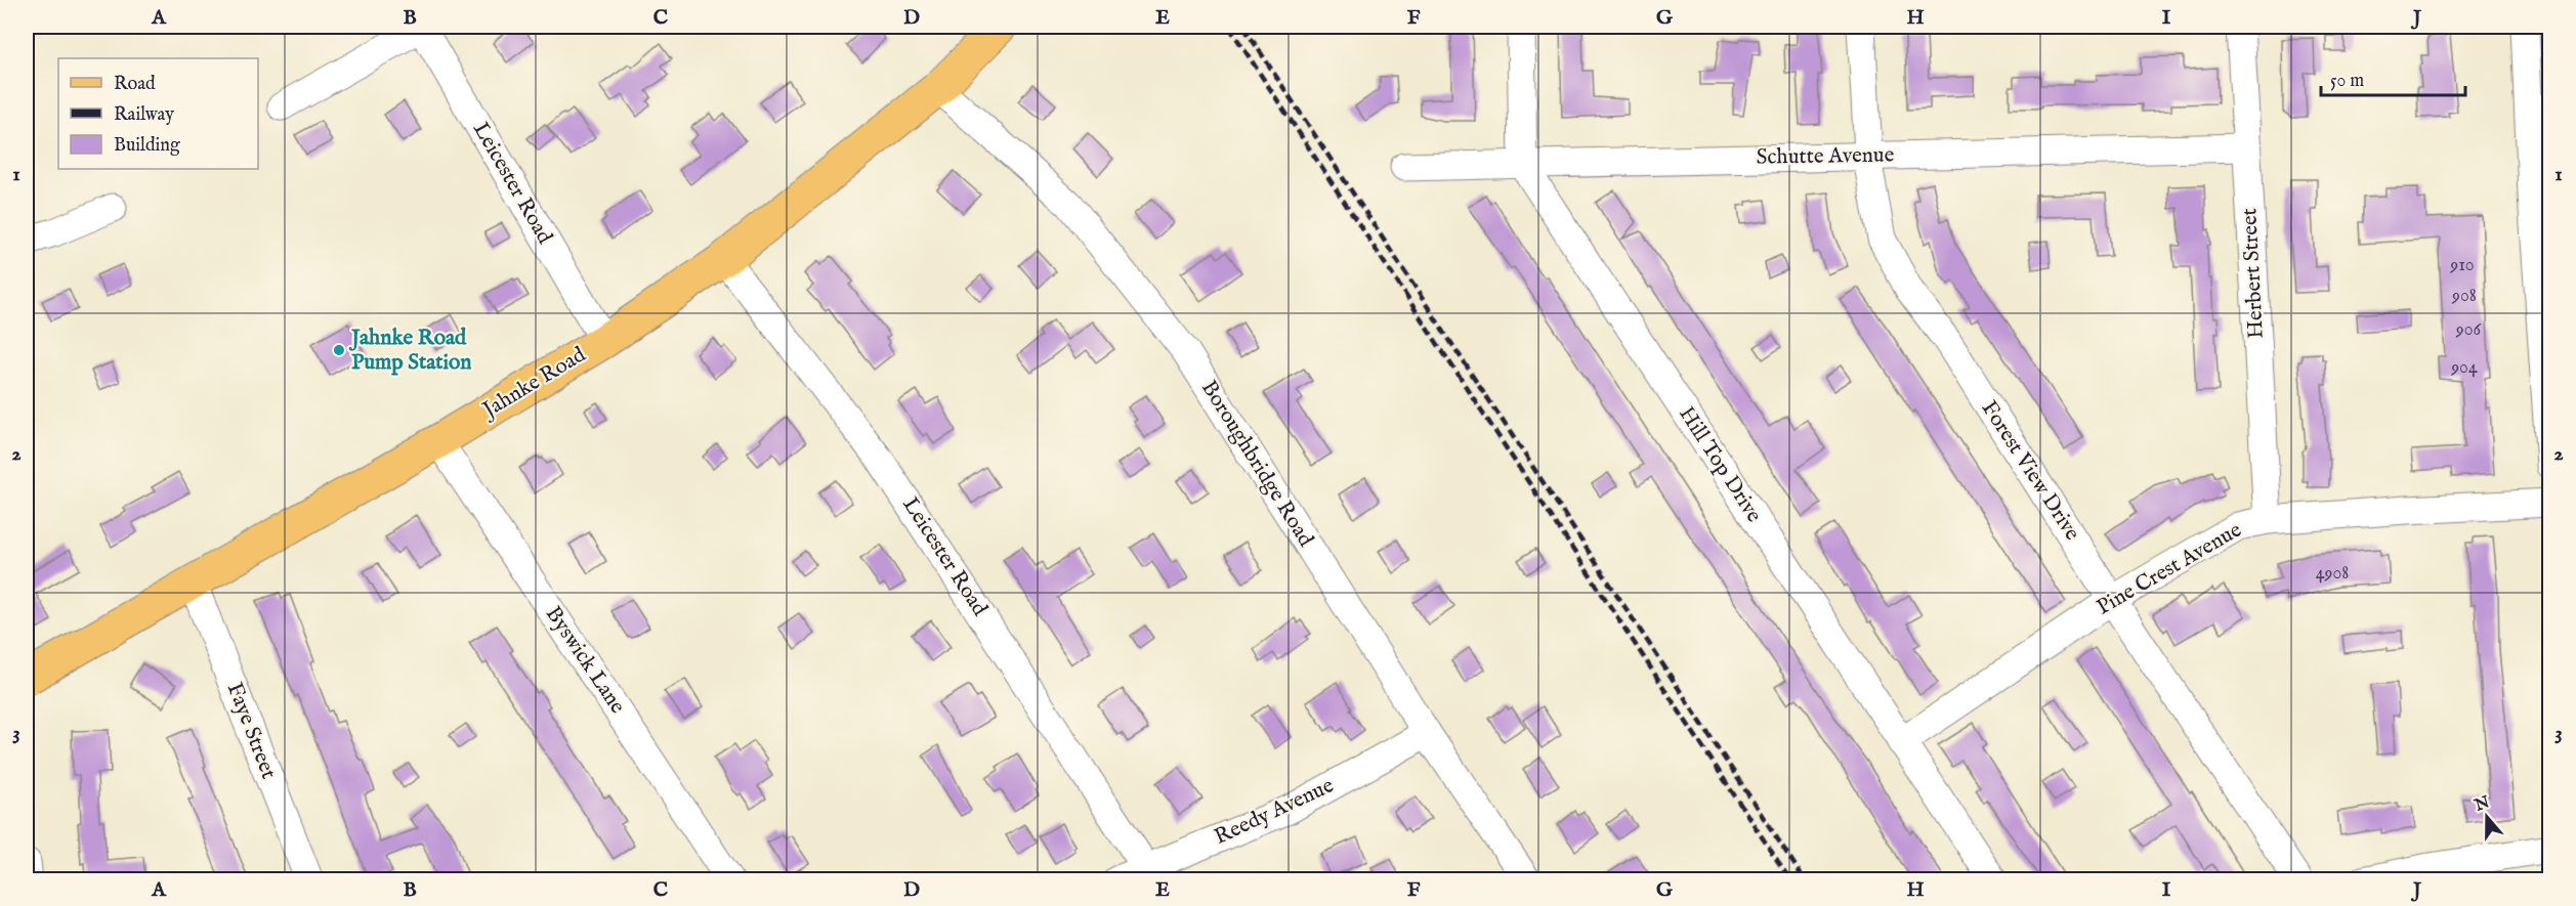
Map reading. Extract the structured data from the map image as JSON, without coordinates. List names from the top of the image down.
{
  "streets": {
    "main road": ["Jahnke Road"],
    "street": [
      "Schutte Avenue",
      "Leicester Road",
      "Herbert Street",
      "Boroughbridge Road",
      "Hill Top Drive",
      "Forest View Drive",
      "Pine Crest Avenue",
      "Byswick Lane",
      "Faye Street",
      "Reedy Avenue"
    ]
  },
  "crossings": [
    ["Schutte Avenue", "Herbert Street"],
    ["Schutte Avenue", "Hill Top Drive"],
    ["Schutte Avenue", "Forest View Drive"],
    ["Leicester Road", "Jahnke Road"],
    ["Leicester Road", "Reedy Avenue"],
    ["Herbert Street", "Pine Crest Avenue"],
    ["Jahnke Road", "Boroughbridge Road"],
    ["Jahnke Road", "Byswick Lane"],
    ["Jahnke Road", "Faye Street"],
    ["Boroughbridge Road", "Reedy Avenue"],
    ["Hill Top Drive", "Pine Crest Avenue"],
    ["Forest View Drive", "Pine Crest Avenue"]
  ],
  "places": ["Jahnke Road Pump Station"],
  "house_numbers": [
    "910",
    "908",
    "906",
    "904",
    "4908"
  ],
  "legend": ["Road", "Railway", "Building"],
  "scale_bar": "50 m",
  "north": "top",
  "grid": {
    "columns": [
      "A",
      "B",
      "C",
      "D",
      "E",
      "F",
      "G",
      "H",
      "I",
      "J"
    ],
    "rows": ["1", "2", "3"]
  }
}
